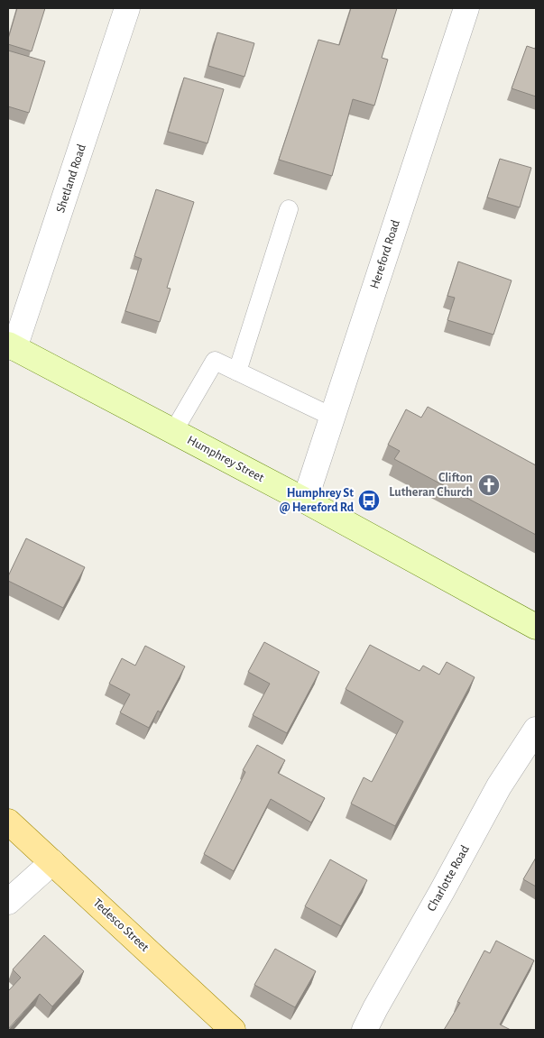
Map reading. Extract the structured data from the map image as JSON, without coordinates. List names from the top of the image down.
{
  "streets": {
    "main road": ["Humphrey Street", "Tedesco Street"],
    "street": ["Shetland Road", "Hereford Road", "Charlotte Road"]
  },
  "crossings": [
    ["Shetland Road", "Humphrey Street"],
    ["Hereford Road", "Humphrey Street"]
  ],
  "places": {
    "church": ["Clifton Lutheran Church"],
    "bus stop": ["Humphrey St @ Hereford Rd"]
  }
}
